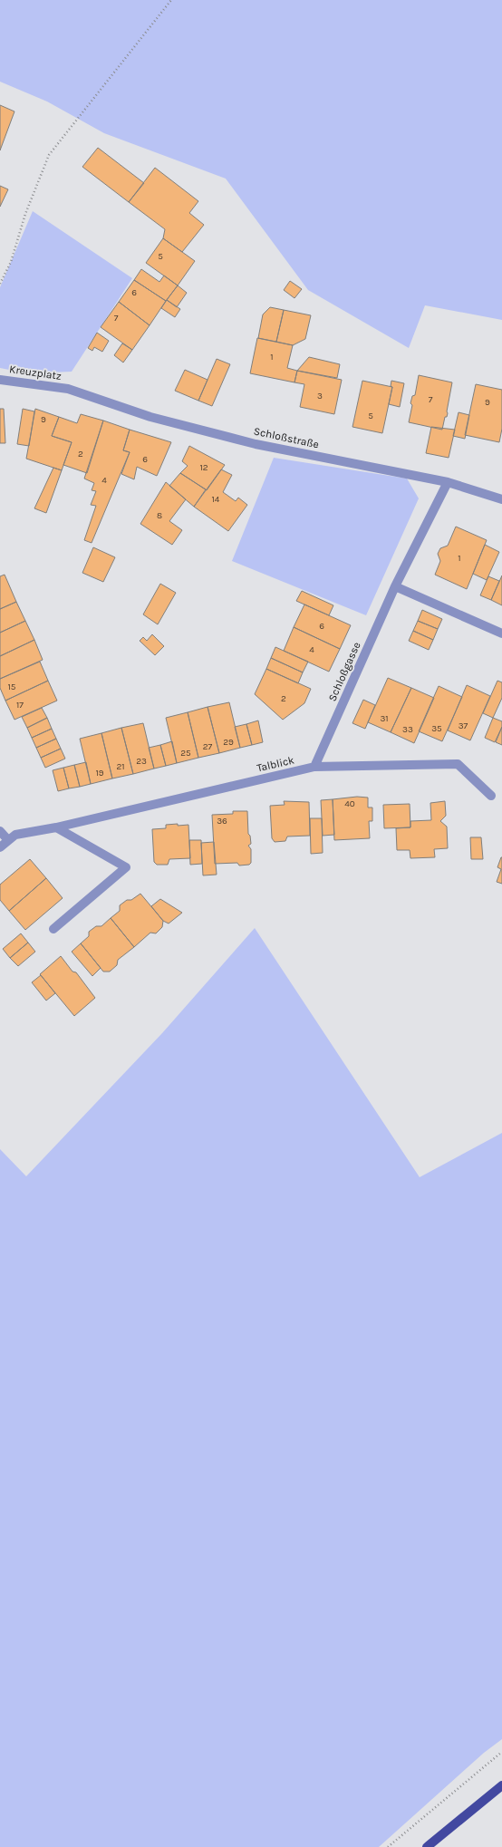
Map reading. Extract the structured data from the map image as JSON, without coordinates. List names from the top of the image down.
{
  "streets": {
    "street": [
      "Kreuzplatz",
      "Schloßstraße",
      "Schloßgasse",
      "Talblick"
    ]
  },
  "crossings": [
    ["Kreuzplatz", "Schloßstraße"],
    ["Schloßstraße", "Schloßgasse"],
    ["Schloßgasse", "Talblick"]
  ],
  "house_numbers": [
    "5",
    "6",
    "7",
    "1",
    "3",
    "7",
    "9",
    "5",
    "9",
    "2",
    "6",
    "12",
    "4",
    "14",
    "8",
    "1",
    "6",
    "4",
    "15",
    "2",
    "17",
    "31",
    "37",
    "35",
    "33",
    "29",
    "27",
    "25",
    "23",
    "21",
    "19",
    "40",
    "36"
  ]
}
